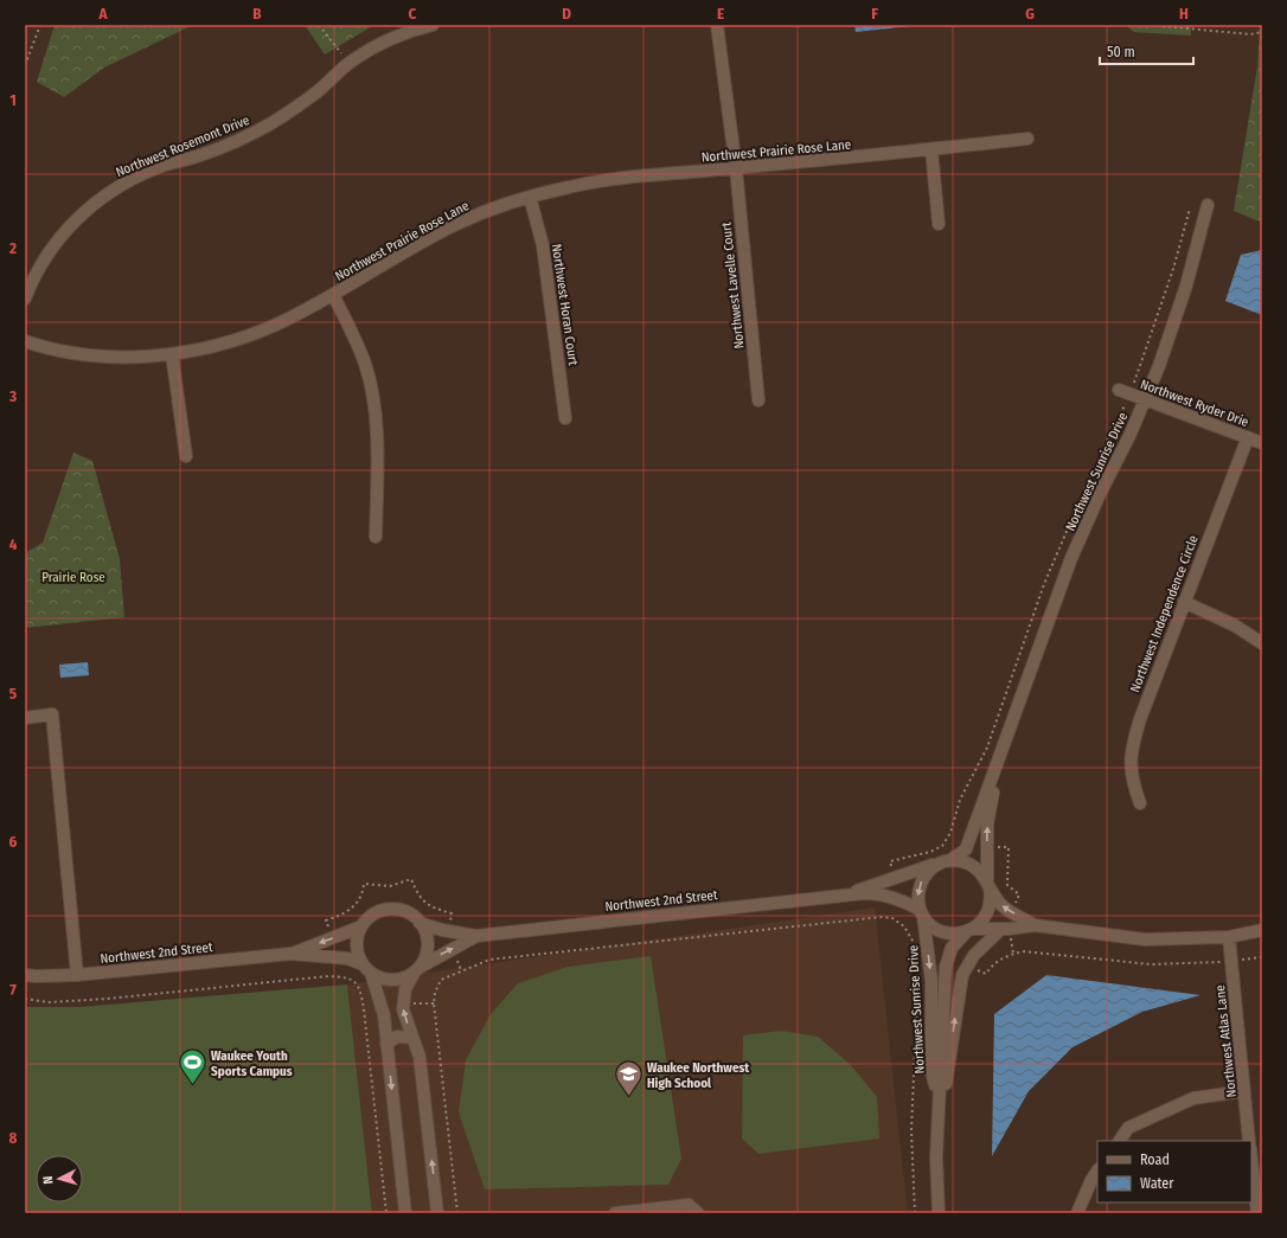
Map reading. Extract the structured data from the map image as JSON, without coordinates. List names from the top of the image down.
{
  "streets": {
    "street": [
      "Northwest Rosemont Drive",
      "Northwest Prairie Rose Lane",
      "Northwest Lavelle Court",
      "Northwest Horan Court",
      "Northwest Ryder Drie",
      "Northwest Sunrise Drive",
      "Northwest Independence Circle",
      "Northwest 2nd Street",
      "Northwest Atlas Lane"
    ]
  },
  "crossings": [
    ["Northwest Prairie Rose Lane", "Northwest Lavelle Court"],
    ["Northwest Prairie Rose Lane", "Northwest Horan Court"],
    ["Northwest Ryder Drie", "Northwest Sunrise Drive"],
    ["Northwest Ryder Drie", "Northwest Independence Circle"],
    ["Northwest Sunrise Drive", "Northwest 2nd Street"]
  ],
  "parks": ["Prairie Rose"],
  "places": {
    "sports": ["Waukee Youth Sports Campus"],
    "school or university": ["Waukee Northwest High School"]
  },
  "legend": ["Road", "Water"],
  "scale_bar": "50 m",
  "north": "left",
  "grid": {
    "columns": [
      "A",
      "B",
      "C",
      "D",
      "E",
      "F",
      "G",
      "H"
    ],
    "rows": [
      "1",
      "2",
      "3",
      "4",
      "5",
      "6",
      "7",
      "8"
    ]
  }
}
